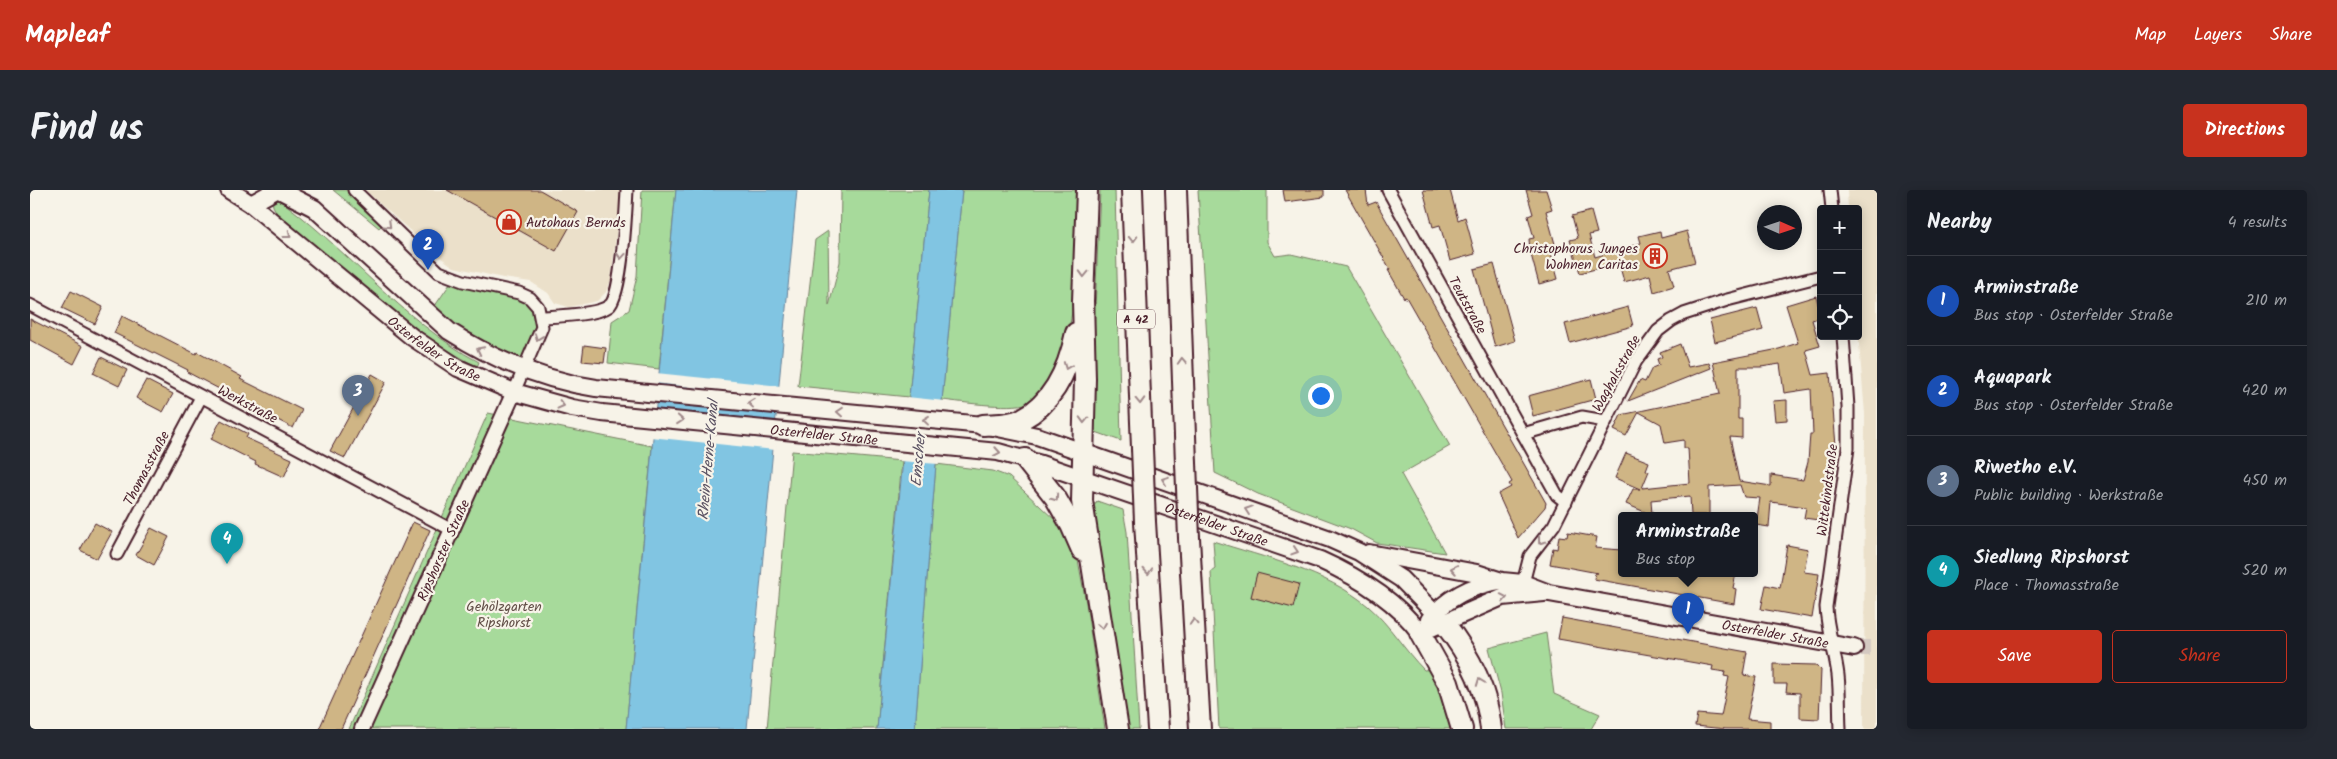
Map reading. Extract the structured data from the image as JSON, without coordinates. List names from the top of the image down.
{
  "streets": {
    "highway": ["A 42"],
    "main road": ["Osterfelder Straße"],
    "street": [
      "Teutstraße",
      "Waghalsstraße",
      "Werkstraße",
      "Thomasstraße",
      "Wittekindstraße",
      "Ripshorster Straße"
    ]
  },
  "crossings": [
    ["Teutstraße", "Waghalsstraße"],
    ["Osterfelder Straße", "Waghalsstraße"],
    ["Osterfelder Straße", "Wittekindstraße"],
    ["Osterfelder Straße", "Ripshorster Straße"],
    ["Werkstraße", "Thomasstraße"],
    ["Werkstraße", "Ripshorster Straße"]
  ],
  "water": ["Rhein-Herne-Kanal", "Emscher"],
  "parks": ["Gehölzgarten Ripshorst"],
  "places": {
    "shop": ["Autohaus Bernds"],
    "building": ["Christophorus Junges Wohnen Caritas"]
  },
  "north": "right",
  "page": {
    "header": "Mapleaf",
    "nav": ["Map", "Layers", "Share"],
    "title": "Find us",
    "buttons": [
      "Directions",
      ["Save", "Share"]
    ],
    "heading": ["Nearby", "4 results"],
    "map_buttons": ["+", "−"],
    "pins": [
      "2",
      "3",
      "4",
      "1"
    ],
    "list": [
      {
        "mark": "1",
        "name": "Arminstraße",
        "note": "Bus stop · Osterfelder Straße",
        "value": "210 m"
      },
      {
        "mark": "2",
        "name": "Aquapark",
        "note": "Bus stop · Osterfelder Straße",
        "value": "420 m"
      },
      {
        "mark": "3",
        "name": "Riwetho e.V.",
        "note": "Public building · Werkstraße",
        "value": "450 m"
      },
      {
        "mark": "4",
        "name": "Siedlung Ripshorst",
        "note": "Place · Thomasstraße",
        "value": "520 m"
      }
    ],
    "popup": ["Arminstraße", "Bus stop"]
  }
}
